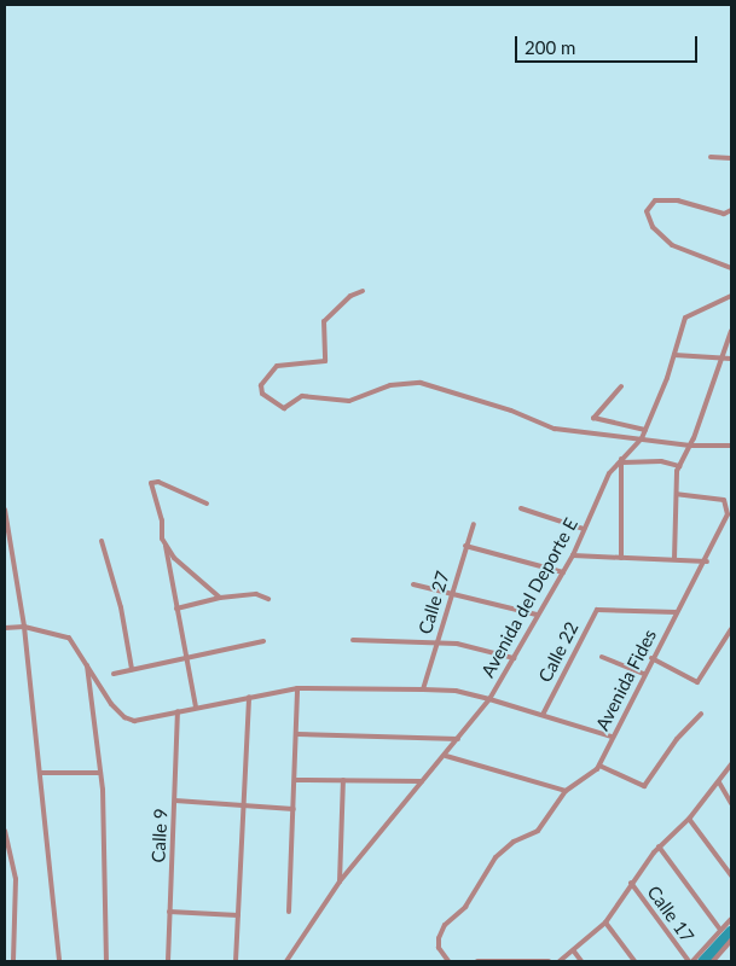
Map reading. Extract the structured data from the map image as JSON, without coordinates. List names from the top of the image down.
{
  "streets": {
    "street": [
      "Avenida del Deporte E",
      "Calle 27",
      "Calle 22",
      "Avenida Fides",
      "Calle 9",
      "Calle 17"
    ]
  },
  "crossings": [
    ["Calle 22", "Avenida Fides"]
  ],
  "scale_bar": "200 m"
}
